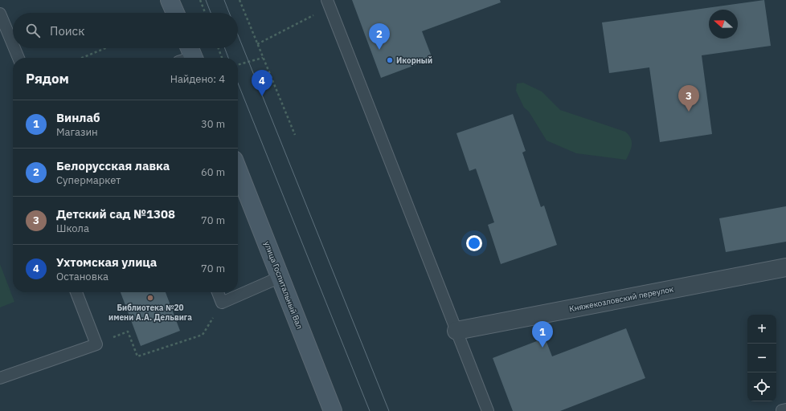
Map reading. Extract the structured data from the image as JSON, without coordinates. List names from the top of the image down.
{
  "streets": {
    "main road": ["улица Госпитальный Вал"],
    "street": ["Княжекозловский переулок"]
  },
  "places": ["Икорный", "Библиотека №20 имени А.А. Дельвига"],
  "north": "left",
  "page": {
    "search": "Поиск",
    "pins": [
      "2",
      "4",
      "3",
      "1"
    ],
    "heading": ["Рядом", "Найдено: 4"],
    "list": [
      {
        "mark": "1",
        "name": "Винлаб",
        "note": "Магазин",
        "value": "30 m"
      },
      {
        "mark": "2",
        "name": "Белорусская лавка",
        "note": "Супермаркет",
        "value": "60 m"
      },
      {
        "mark": "3",
        "name": "Детский сад №1308",
        "note": "Школа",
        "value": "70 m"
      },
      {
        "mark": "4",
        "name": "Ухтомская улица",
        "note": "Остановка",
        "value": "70 m"
      }
    ],
    "map_buttons": ["+", "−"]
  }
}
